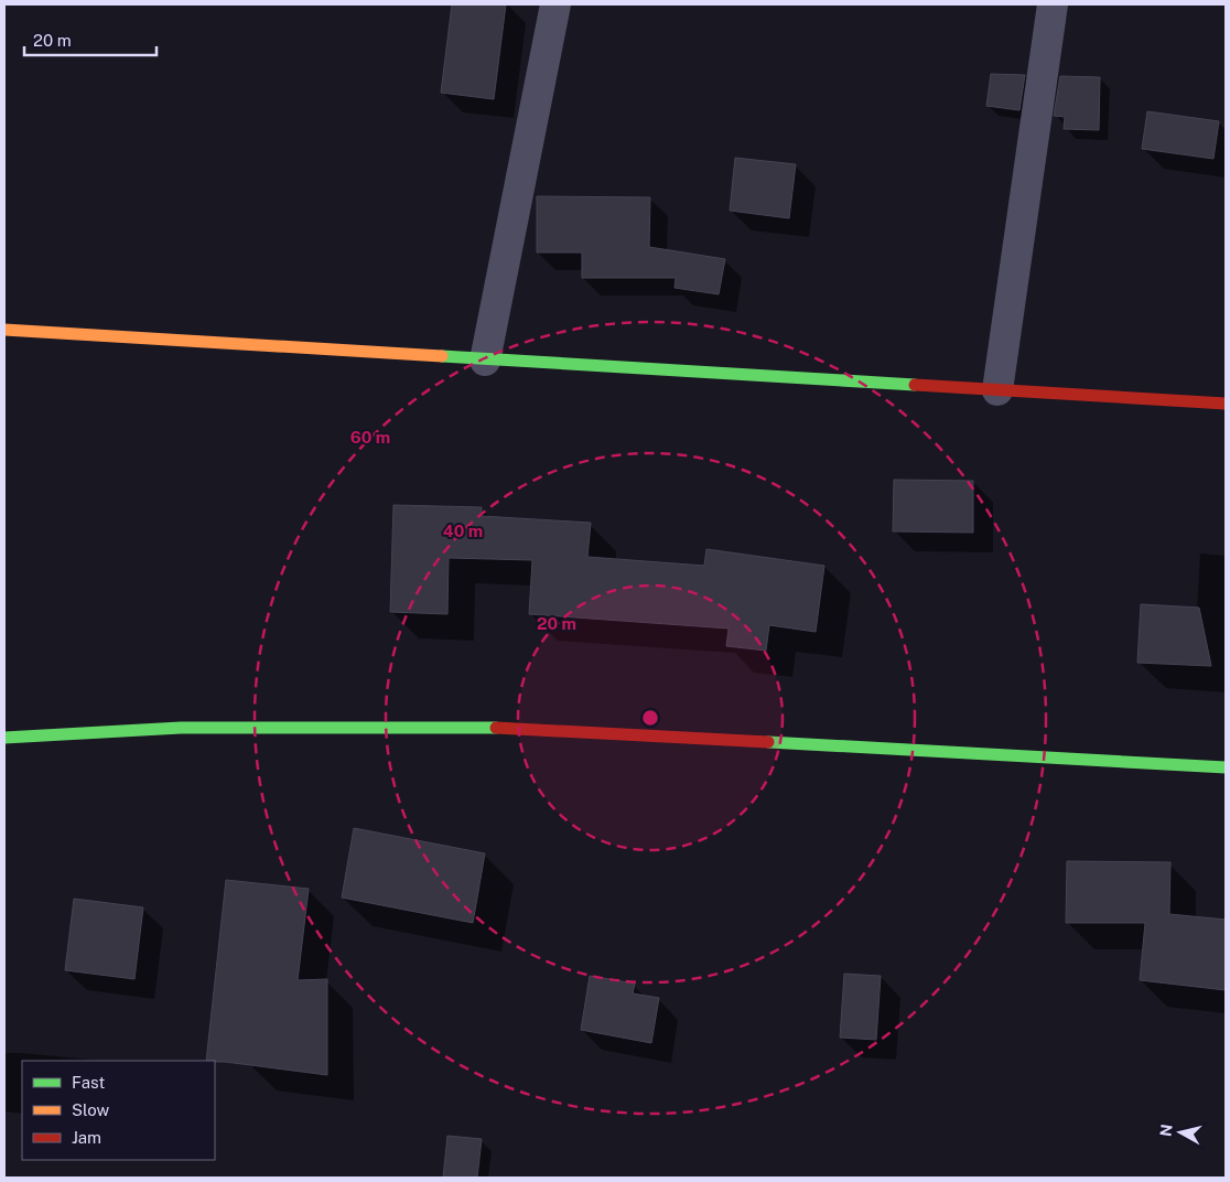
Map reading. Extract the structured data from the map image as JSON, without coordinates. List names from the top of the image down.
{
  "legend": ["Fast", "Slow", "Jam"],
  "scale_bar": "20 m",
  "north": "left",
  "rings": ["60 m", "40 m", "20 m"]
}
